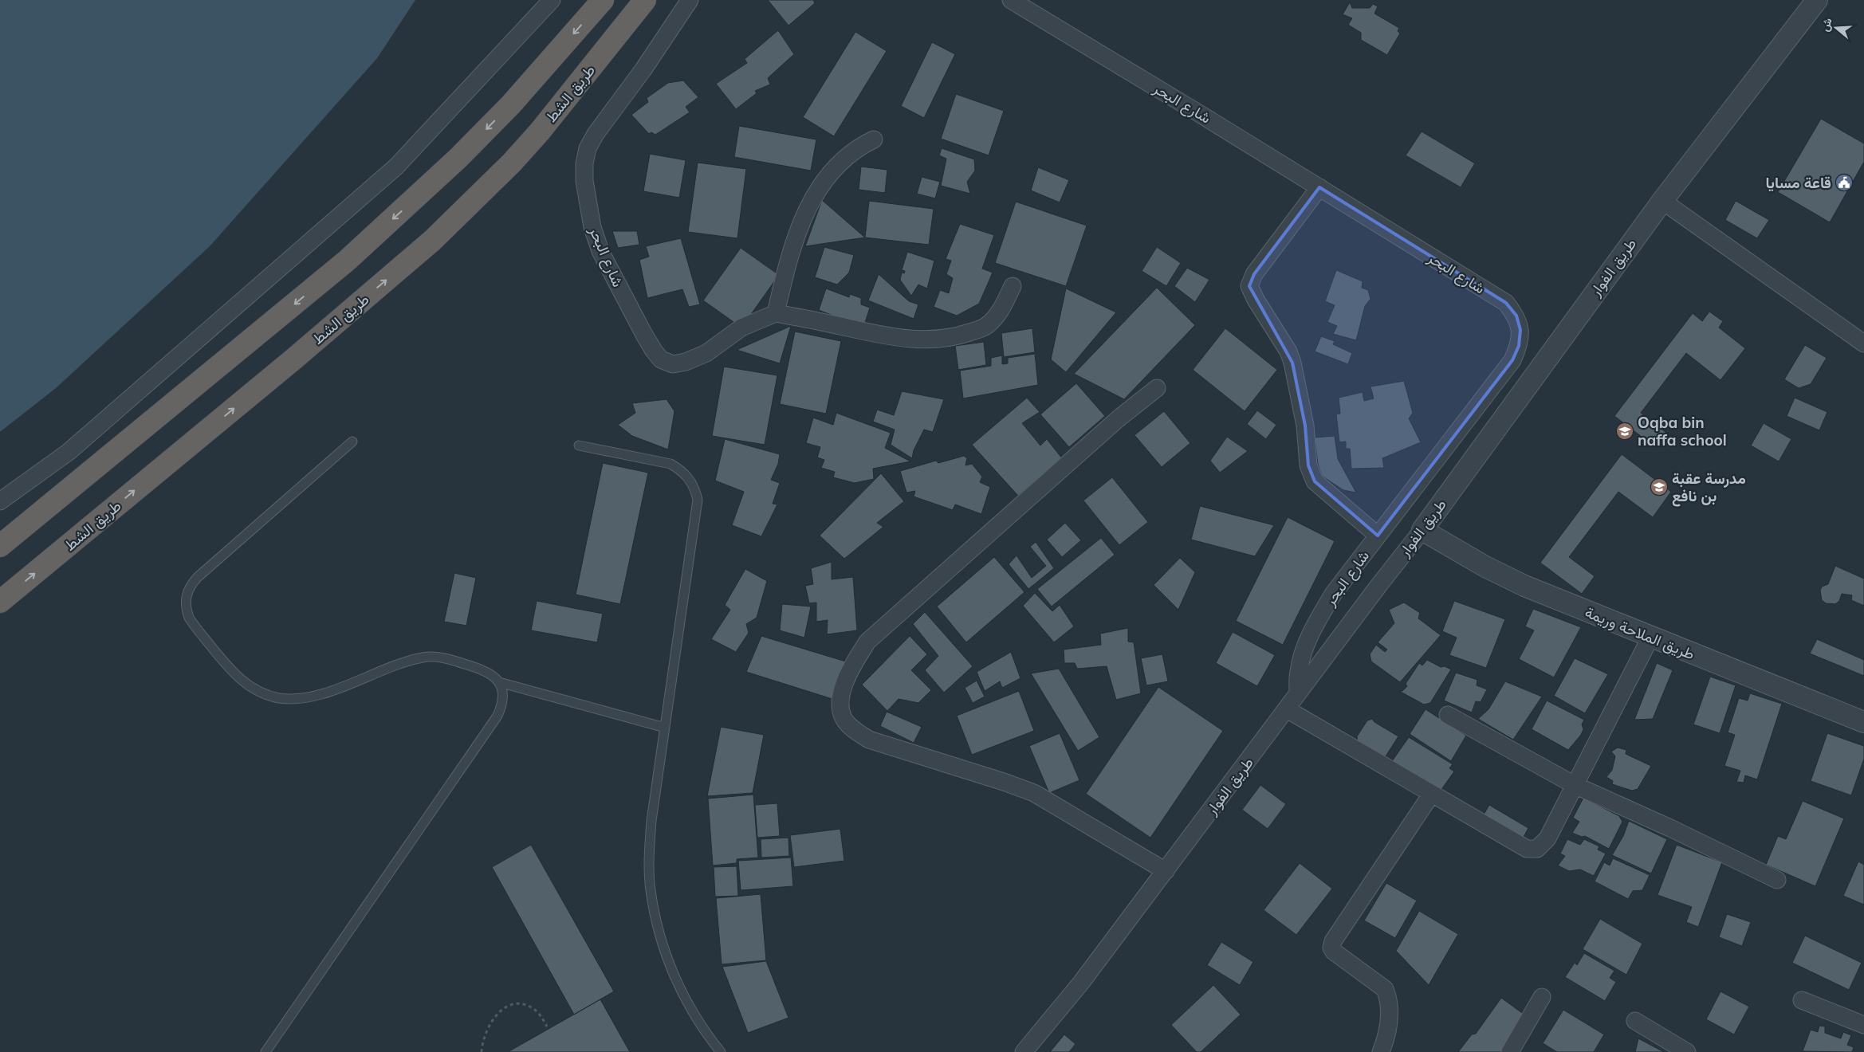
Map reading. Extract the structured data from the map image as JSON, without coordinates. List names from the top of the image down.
{
  "streets": {
    "highway": ["طريق الشط"],
    "street": ["شارع البحر", "طريق الفوار", "طريق الملاحة وريمة"]
  },
  "crossings": [
    ["شارع البحر", "طريق الفوار"],
    ["طريق الفوار", "طريق الملاحة وريمة"]
  ],
  "places": {
    "public building": ["قاعة مسايا"],
    "school or university": ["Oqba bin naffa school", "مدرسة عقبة بن نافع"]
  },
  "north": "left"
}
